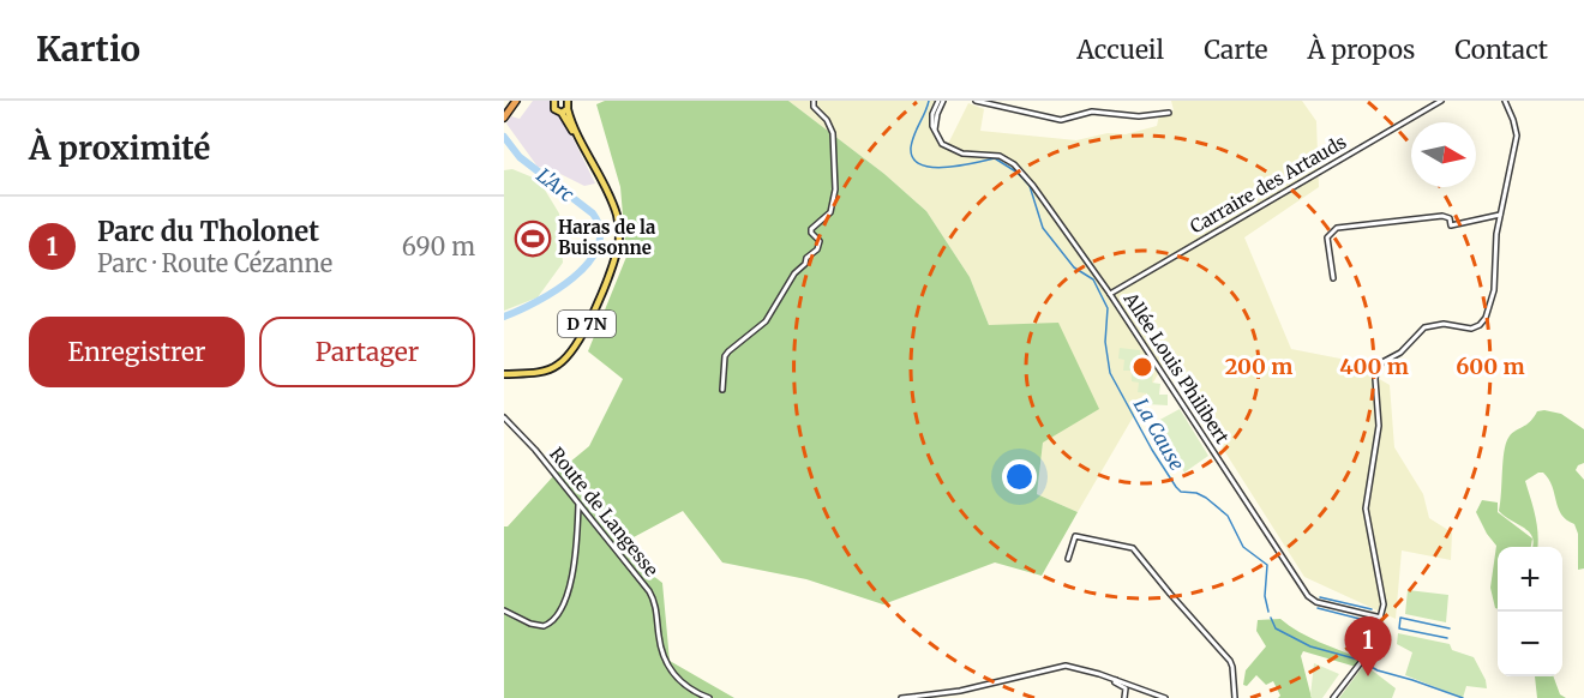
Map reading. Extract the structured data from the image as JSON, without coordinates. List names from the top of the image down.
{
  "streets": {
    "main road": ["D 7N"],
    "street": ["Carraire des Artauds", "Allée Louis Philibert", "Route de Langesse"]
  },
  "crossings": [
    ["Carraire des Artauds", "Allée Louis Philibert"]
  ],
  "water": ["L'Arc", "La Cause"],
  "places": {
    "sports": ["Haras de la Buissonne"]
  },
  "north": "right",
  "page": {
    "header": "Kartio",
    "nav": [
      "Accueil",
      "Carte",
      "À propos",
      "Contact"
    ],
    "heading": "À proximité",
    "list": [
      {
        "mark": "1",
        "name": "Parc du Tholonet",
        "note": "Parc · Route Cézanne",
        "value": "690 m"
      }
    ],
    "buttons": ["Enregistrer", "Partager"],
    "map_buttons": ["+", "−"],
    "pins": "1"
  },
  "rings": ["200 m", "400 m", "600 m"]
}
